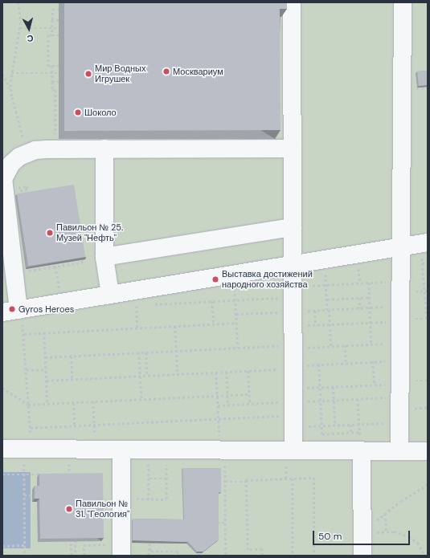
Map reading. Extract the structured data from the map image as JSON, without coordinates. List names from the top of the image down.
{
  "places": [
    "Москвариум",
    "Мир Водных Игрушек",
    "Шоколо",
    "Павильон № 25. Музей \"Нефть\"",
    "Выставка достижений народного хозяйства",
    "Gyros Heroes",
    "Павильон № 31. \"Геология\""
  ],
  "scale_bar": "50 m",
  "north": "bottom"
}
